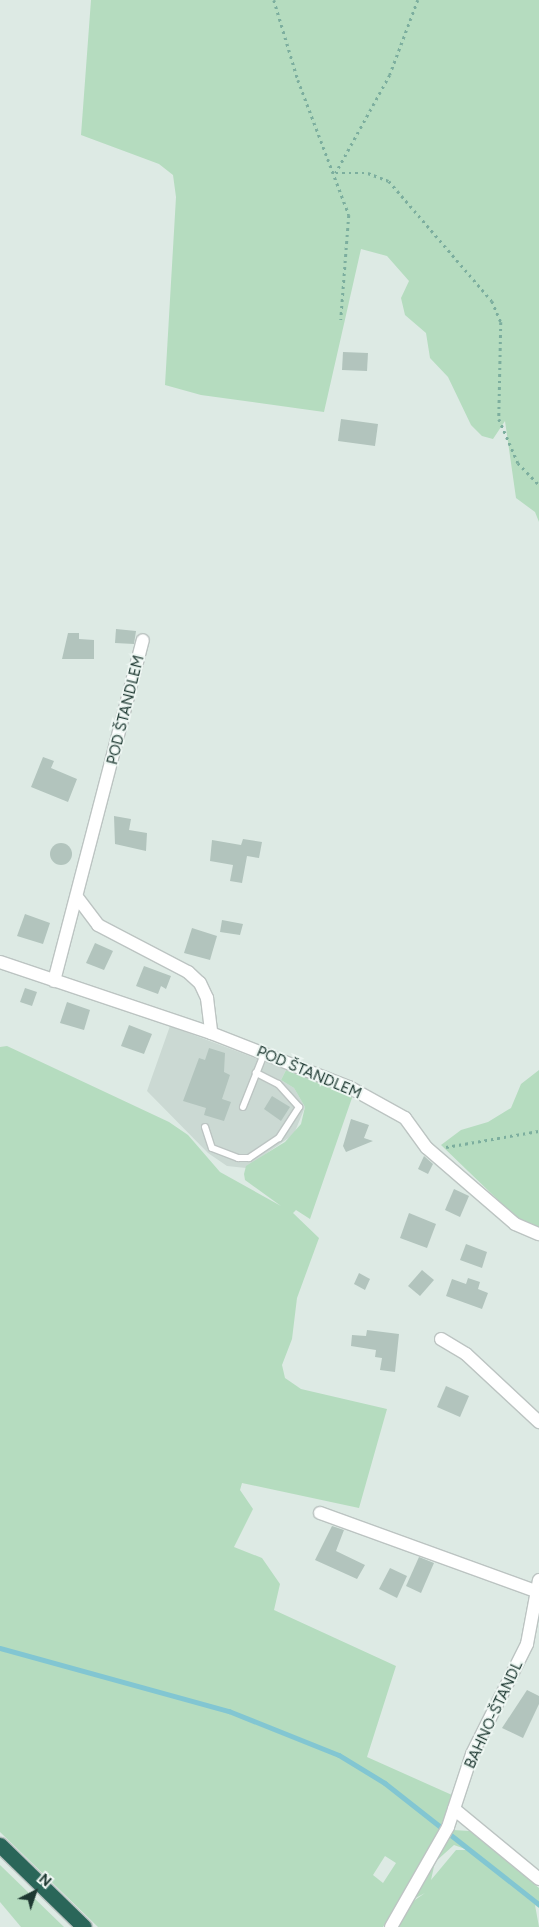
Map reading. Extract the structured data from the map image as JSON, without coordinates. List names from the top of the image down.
{
  "streets": {
    "street": ["POD ŠTANDLEM", "BAHNO-ŠTANDL"]
  },
  "north": "top right"
}
